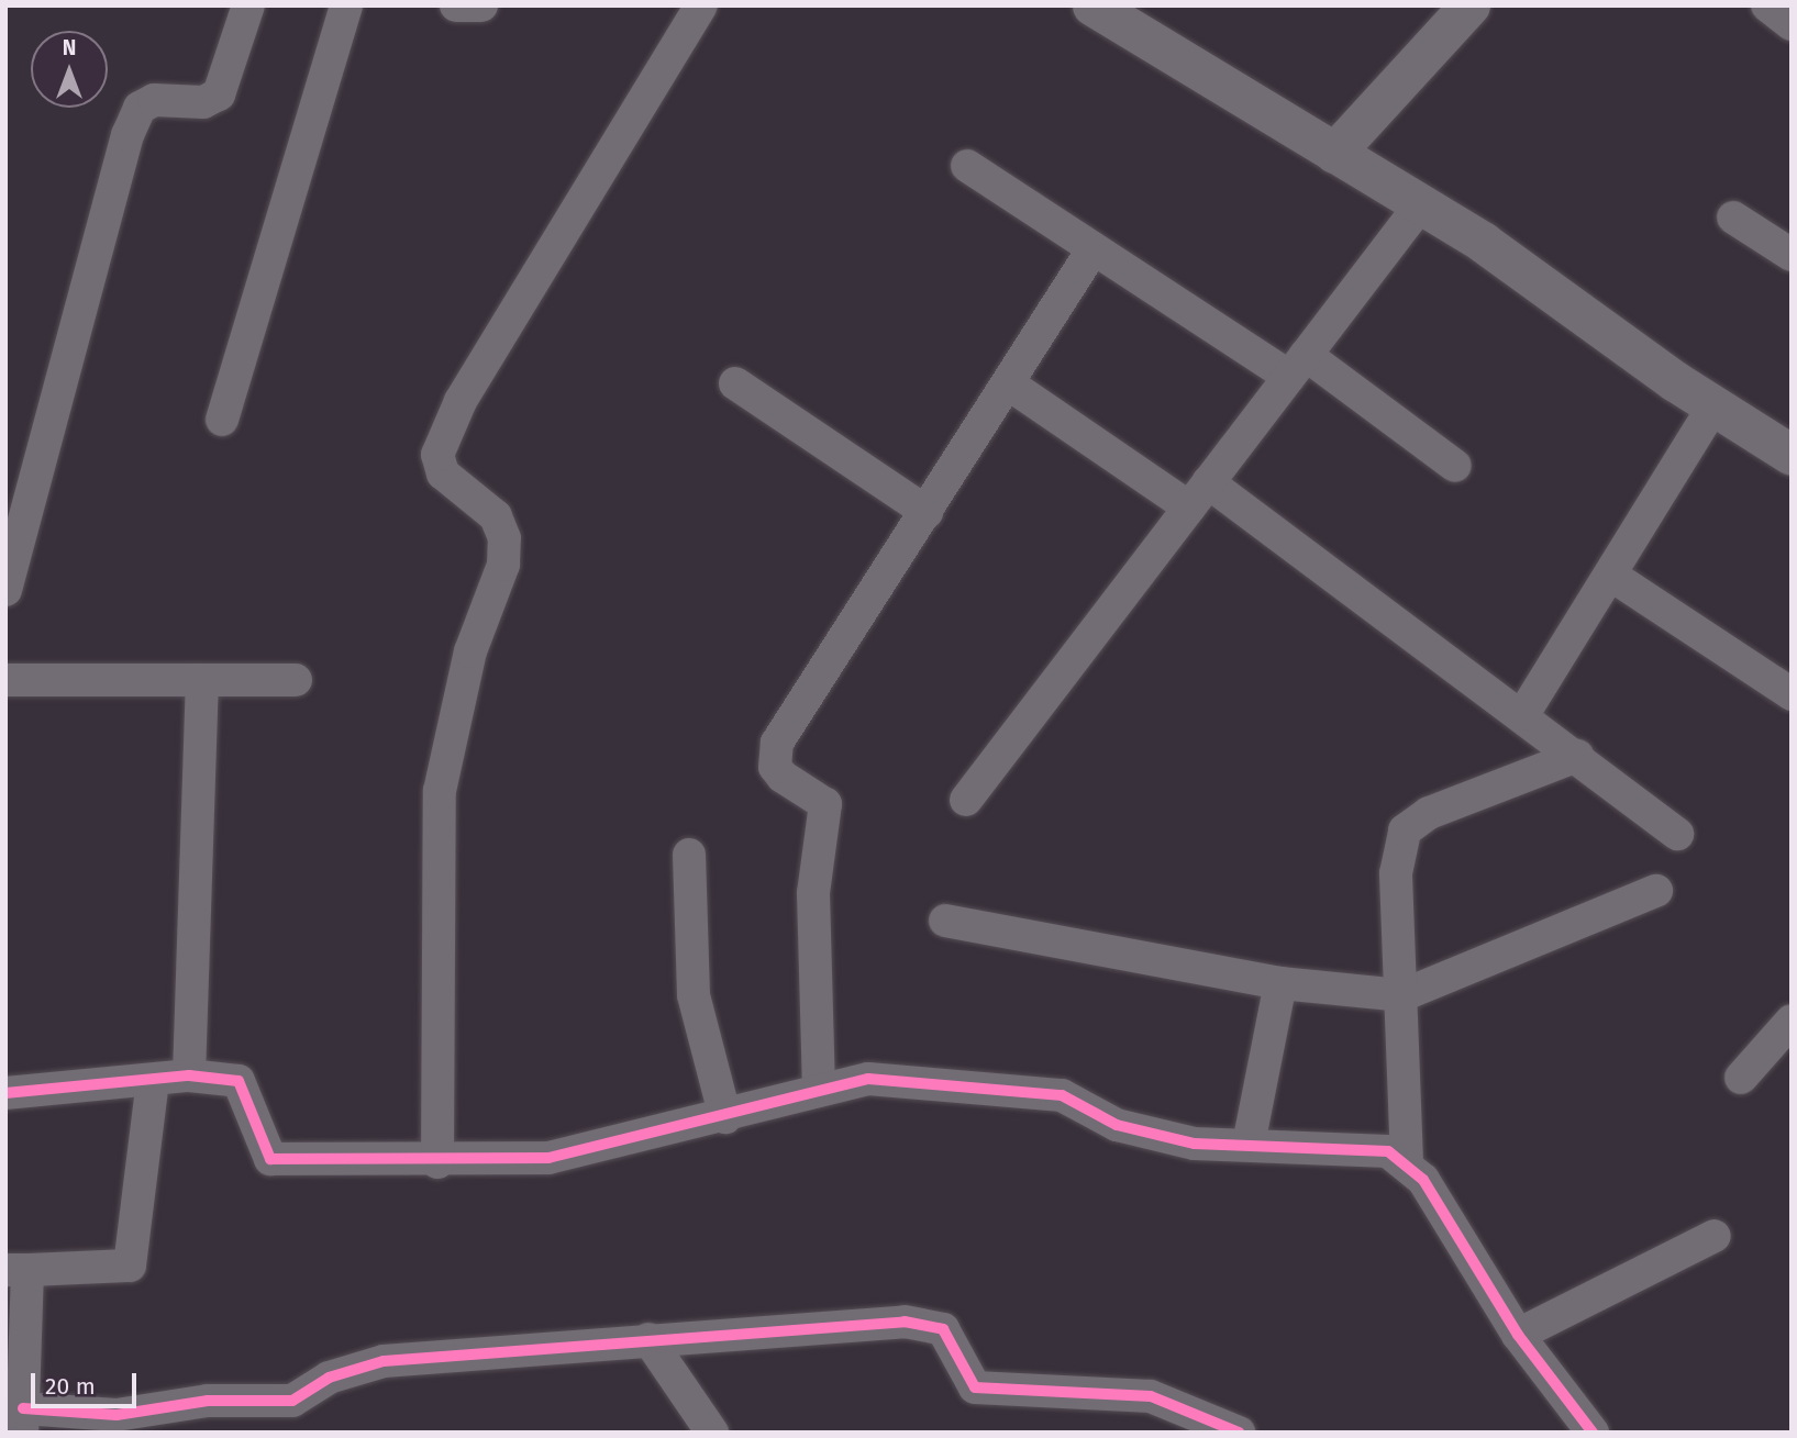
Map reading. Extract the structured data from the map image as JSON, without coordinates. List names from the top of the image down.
{
  "scale_bar": "20 m",
  "north": "top"
}
